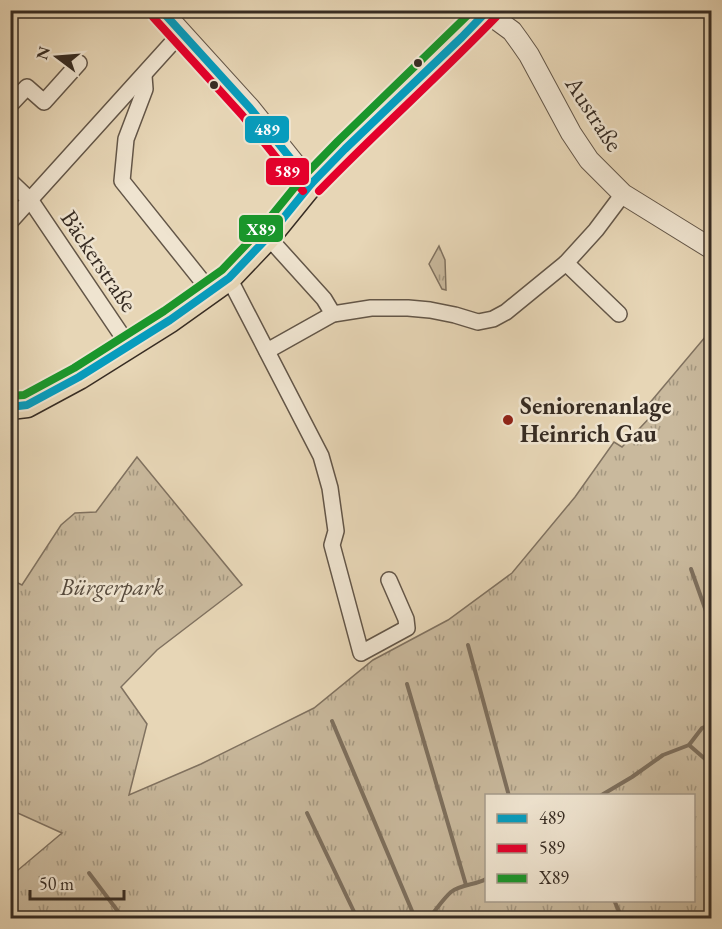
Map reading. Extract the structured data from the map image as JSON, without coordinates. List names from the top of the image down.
{
  "streets": {
    "street": ["Austraße", "Bäckerstraße"]
  },
  "parks": ["Bürgerpark"],
  "places": ["Seniorenanlage Heinrich Gau"],
  "lines": ["transit line 489", "transit line X89", "transit line 589"],
  "legend": ["489", "589", "X89"],
  "scale_bar": "50 m",
  "north": "left"
}
